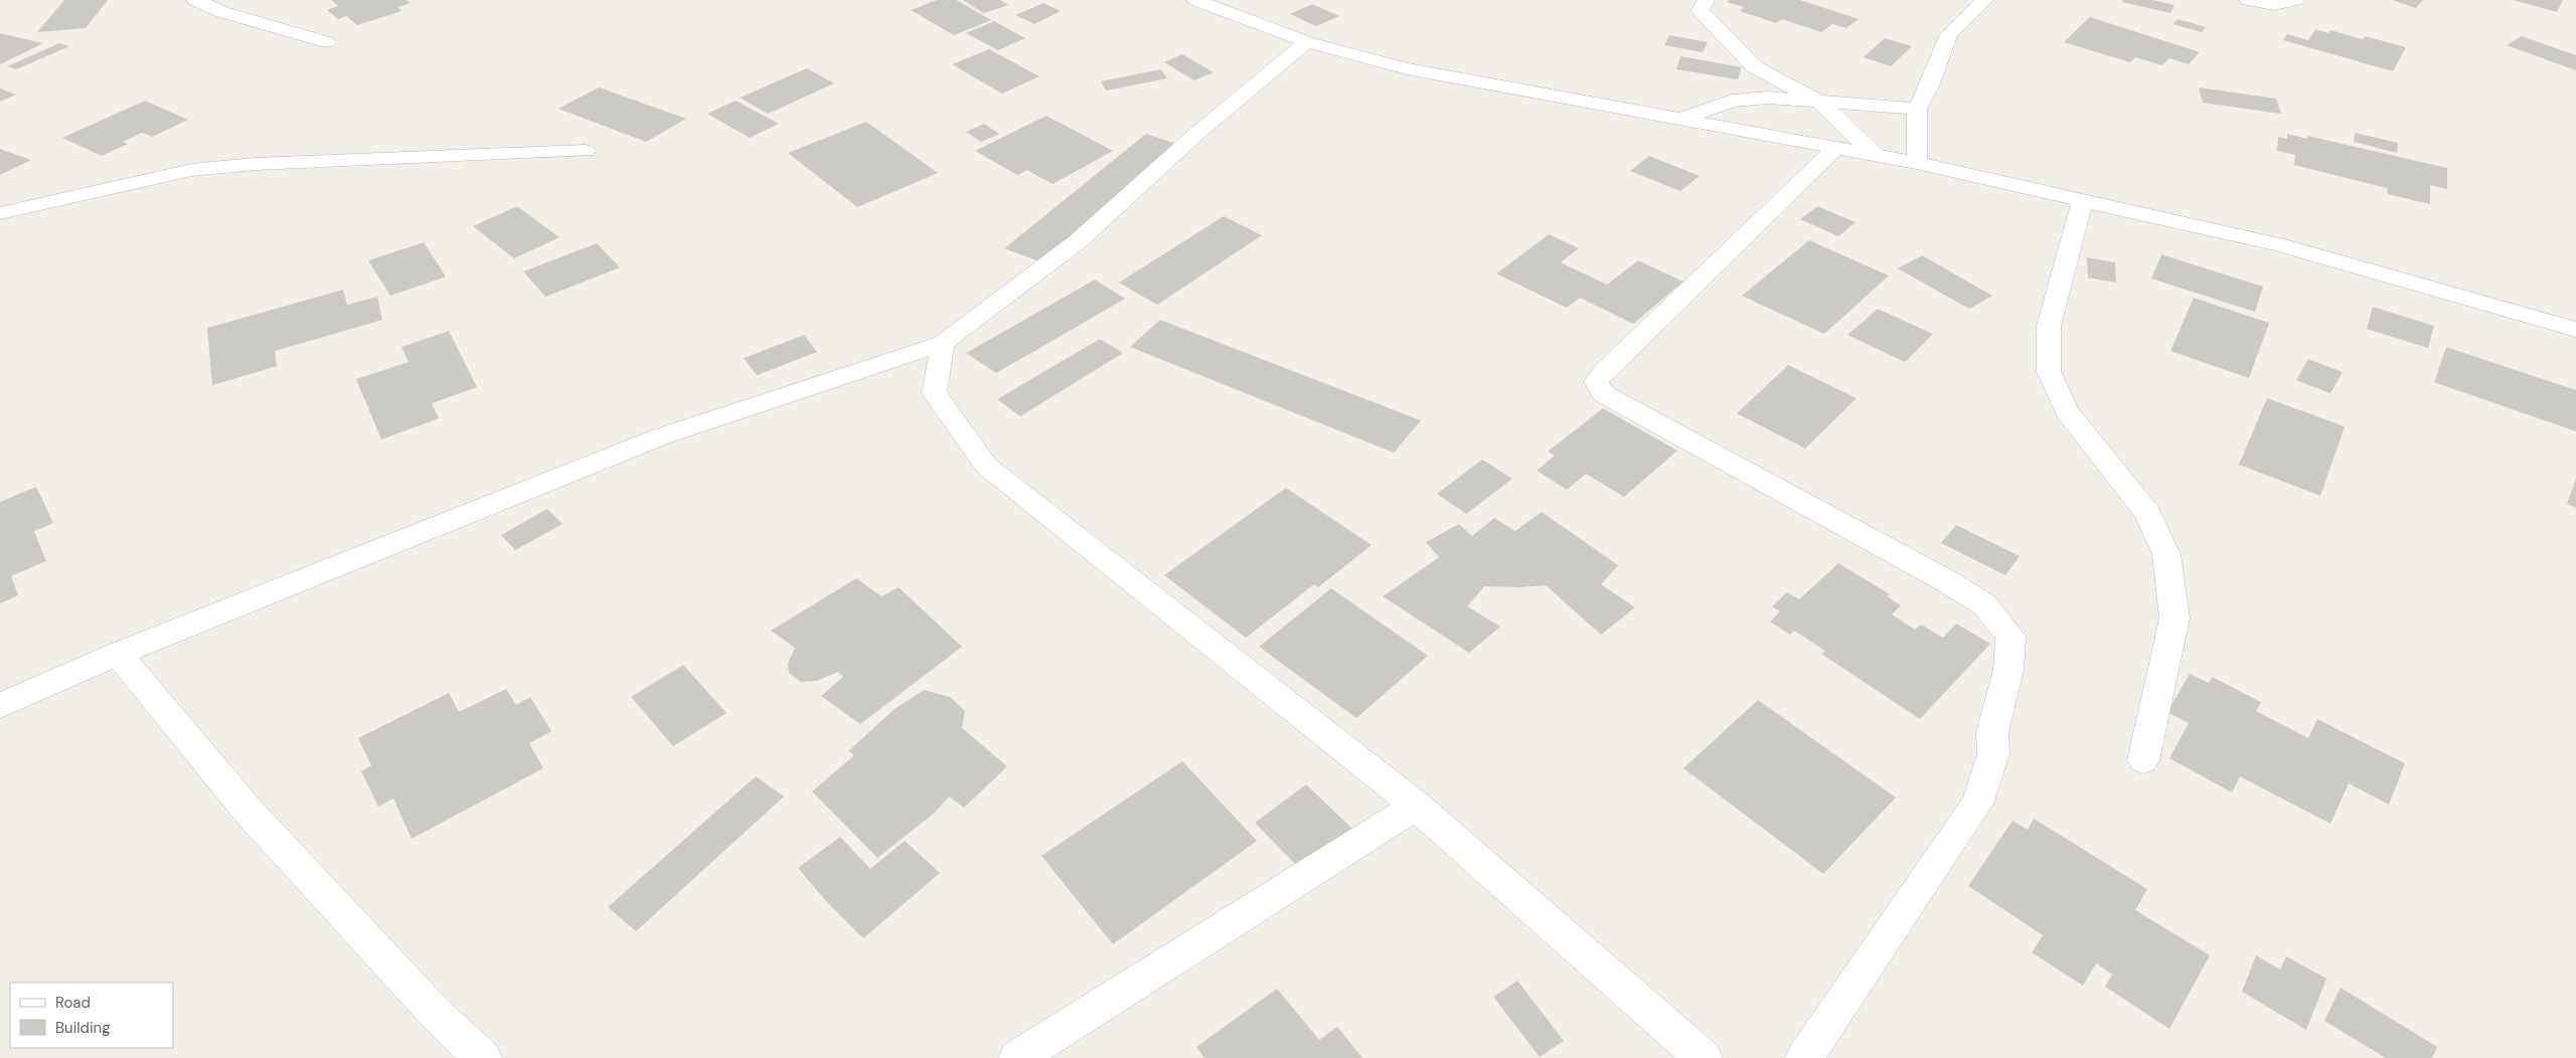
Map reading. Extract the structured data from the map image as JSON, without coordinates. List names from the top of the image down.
{
  "legend": ["Road", "Building"]
}
